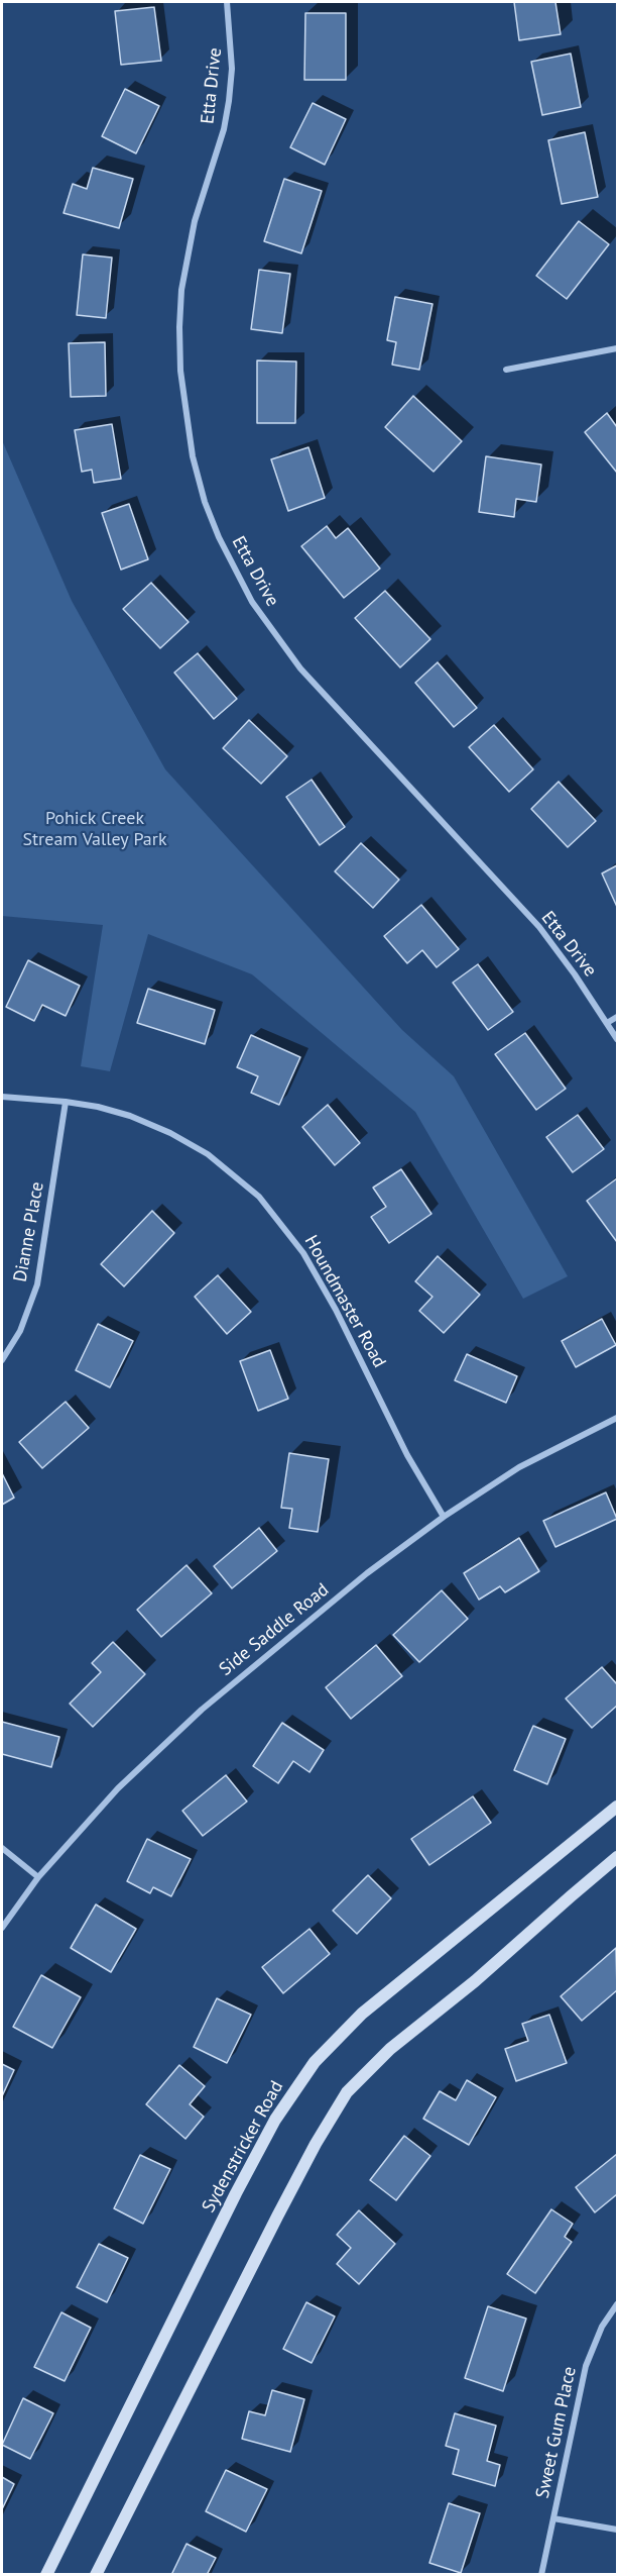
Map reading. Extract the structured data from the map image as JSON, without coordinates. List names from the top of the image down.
{
  "streets": {
    "main road": ["Sydenstricker Road"],
    "street": [
      "Etta Drive",
      "Dianne Place",
      "Houndmaster Road",
      "Side Saddle Road",
      "Sweet Gum Place"
    ]
  },
  "crossings": [
    ["Dianne Place", "Houndmaster Road"],
    ["Houndmaster Road", "Side Saddle Road"]
  ],
  "parks": ["Pohick Creek Stream Valley Park"]
}
